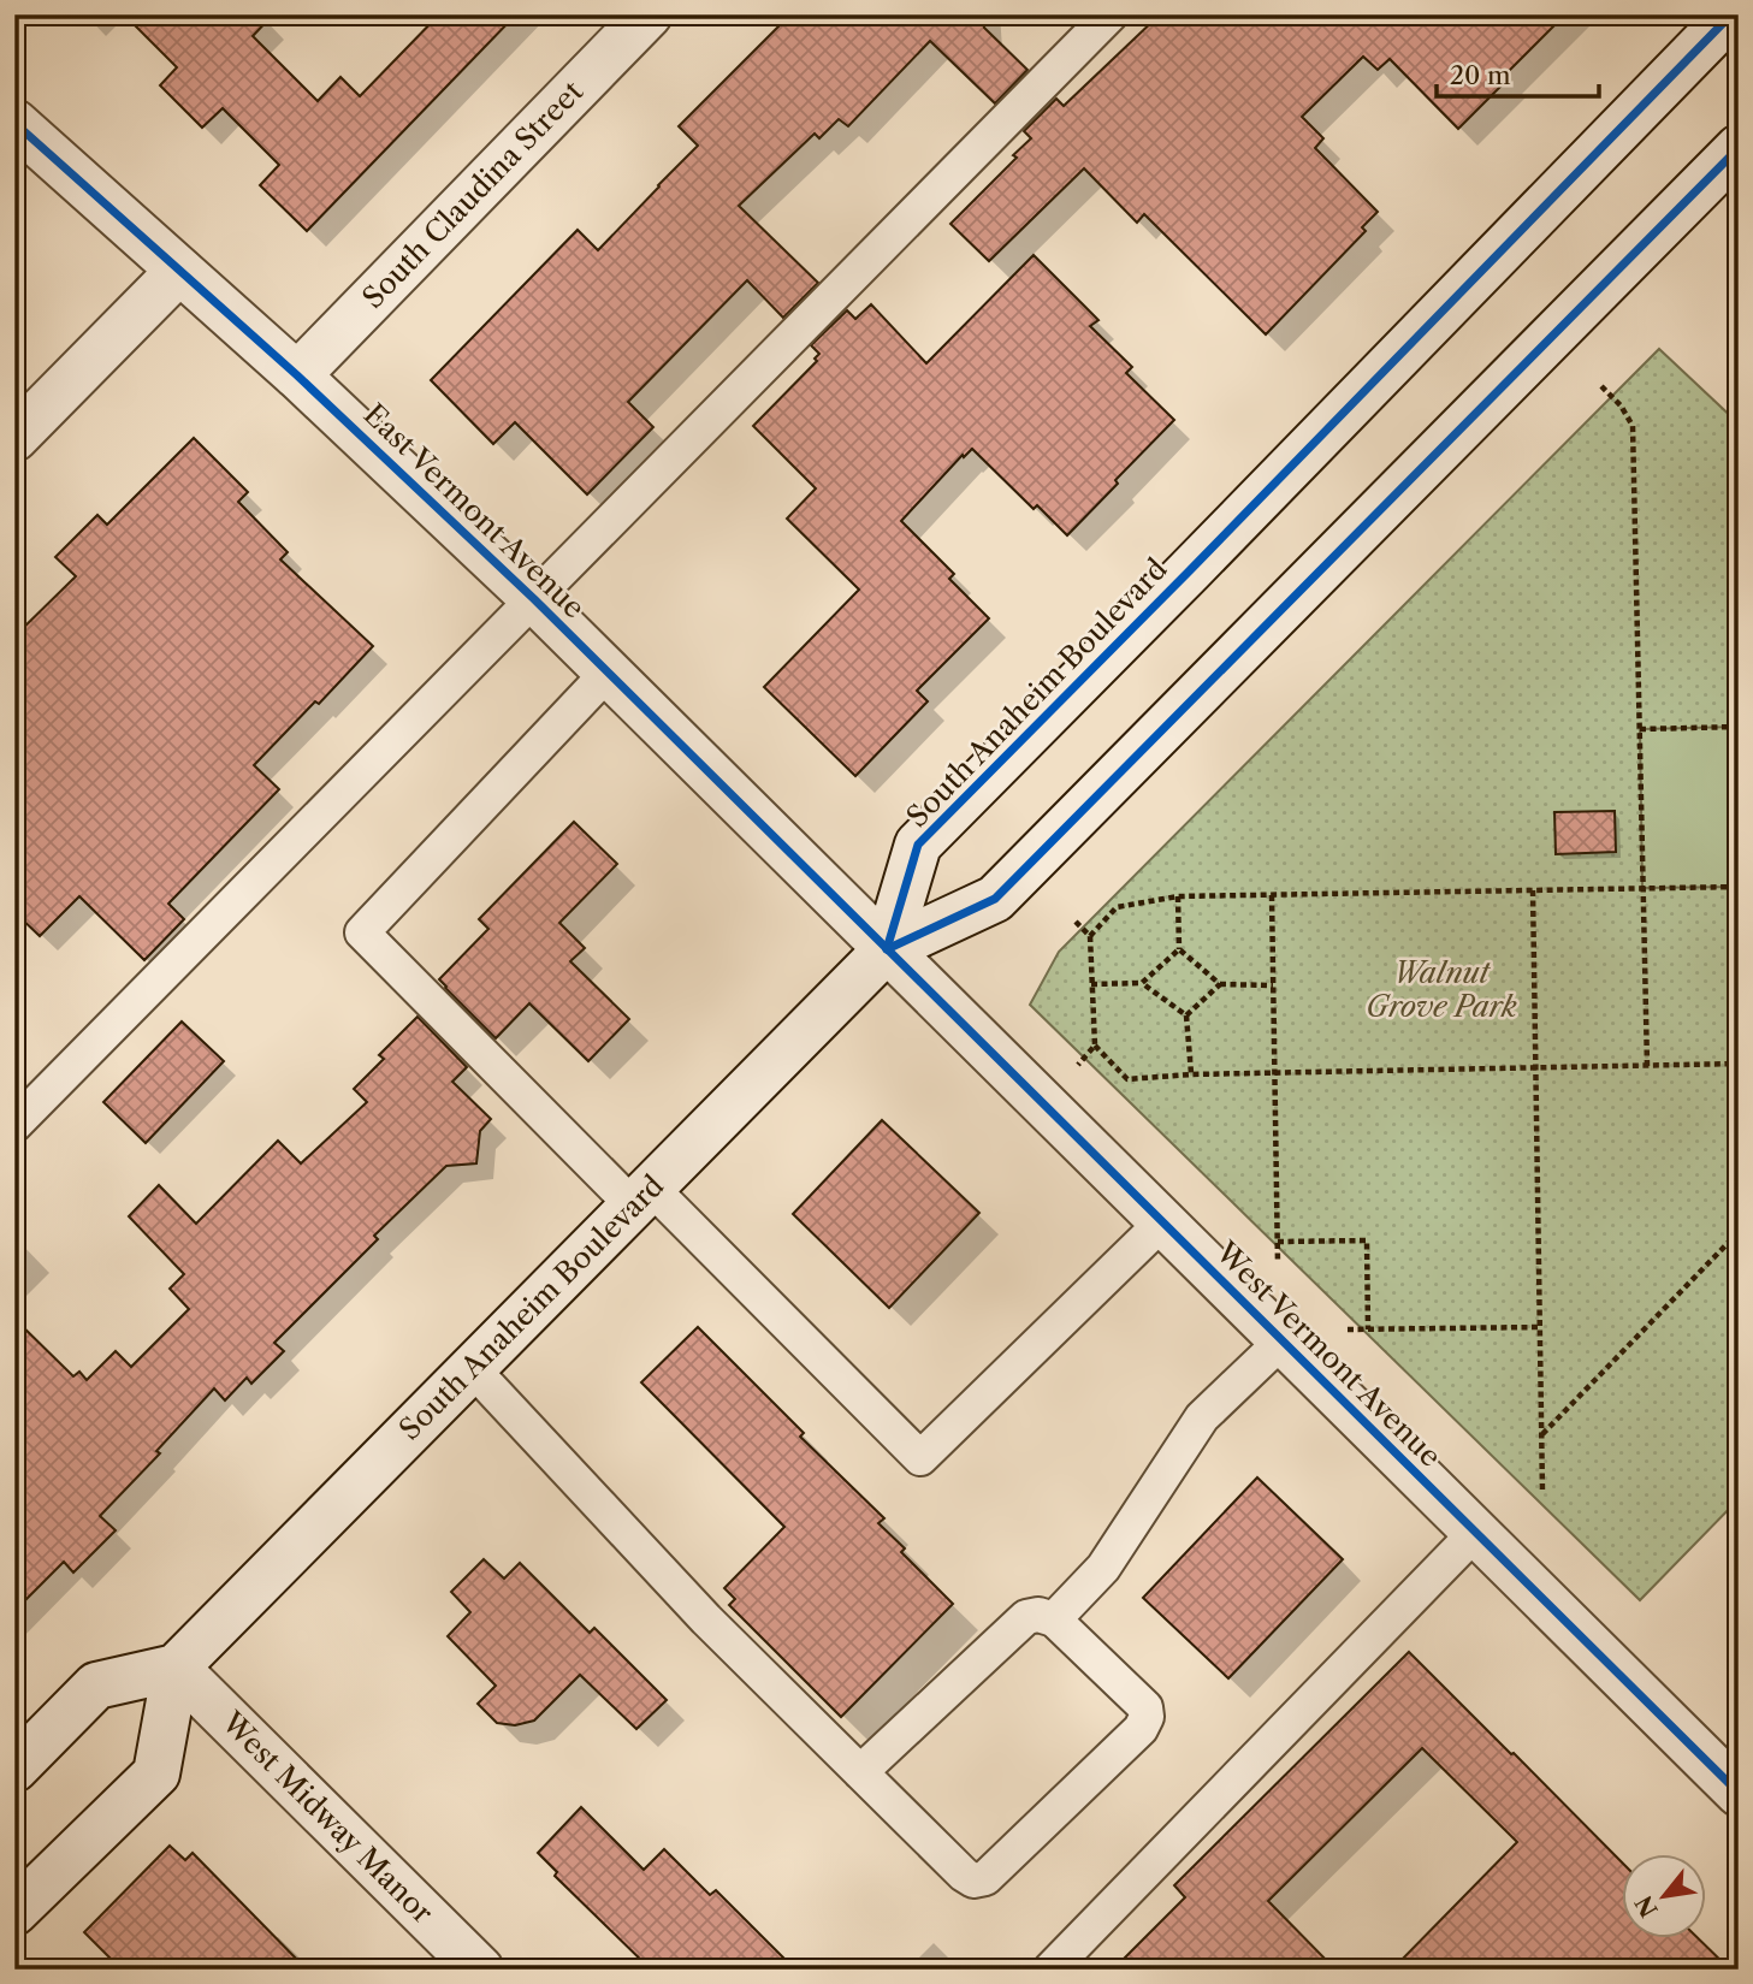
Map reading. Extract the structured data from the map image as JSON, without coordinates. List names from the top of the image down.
{
  "streets": {
    "main road": [
      "South Claudina Street",
      "East Vermont Avenue",
      "South Anaheim Boulevard",
      "West Vermont Avenue",
      "West Midway Manor"
    ]
  },
  "crossings": [
    ["South Claudina Street", "East Vermont Avenue"],
    ["East Vermont Avenue", "South Anaheim Boulevard"],
    ["East Vermont Avenue", "West Vermont Avenue"],
    ["South Anaheim Boulevard", "West Vermont Avenue"],
    ["South Anaheim Boulevard", "West Midway Manor"]
  ],
  "parks": ["Walnut Grove Park"],
  "scale_bar": "20 m",
  "north": "bottom left"
}
